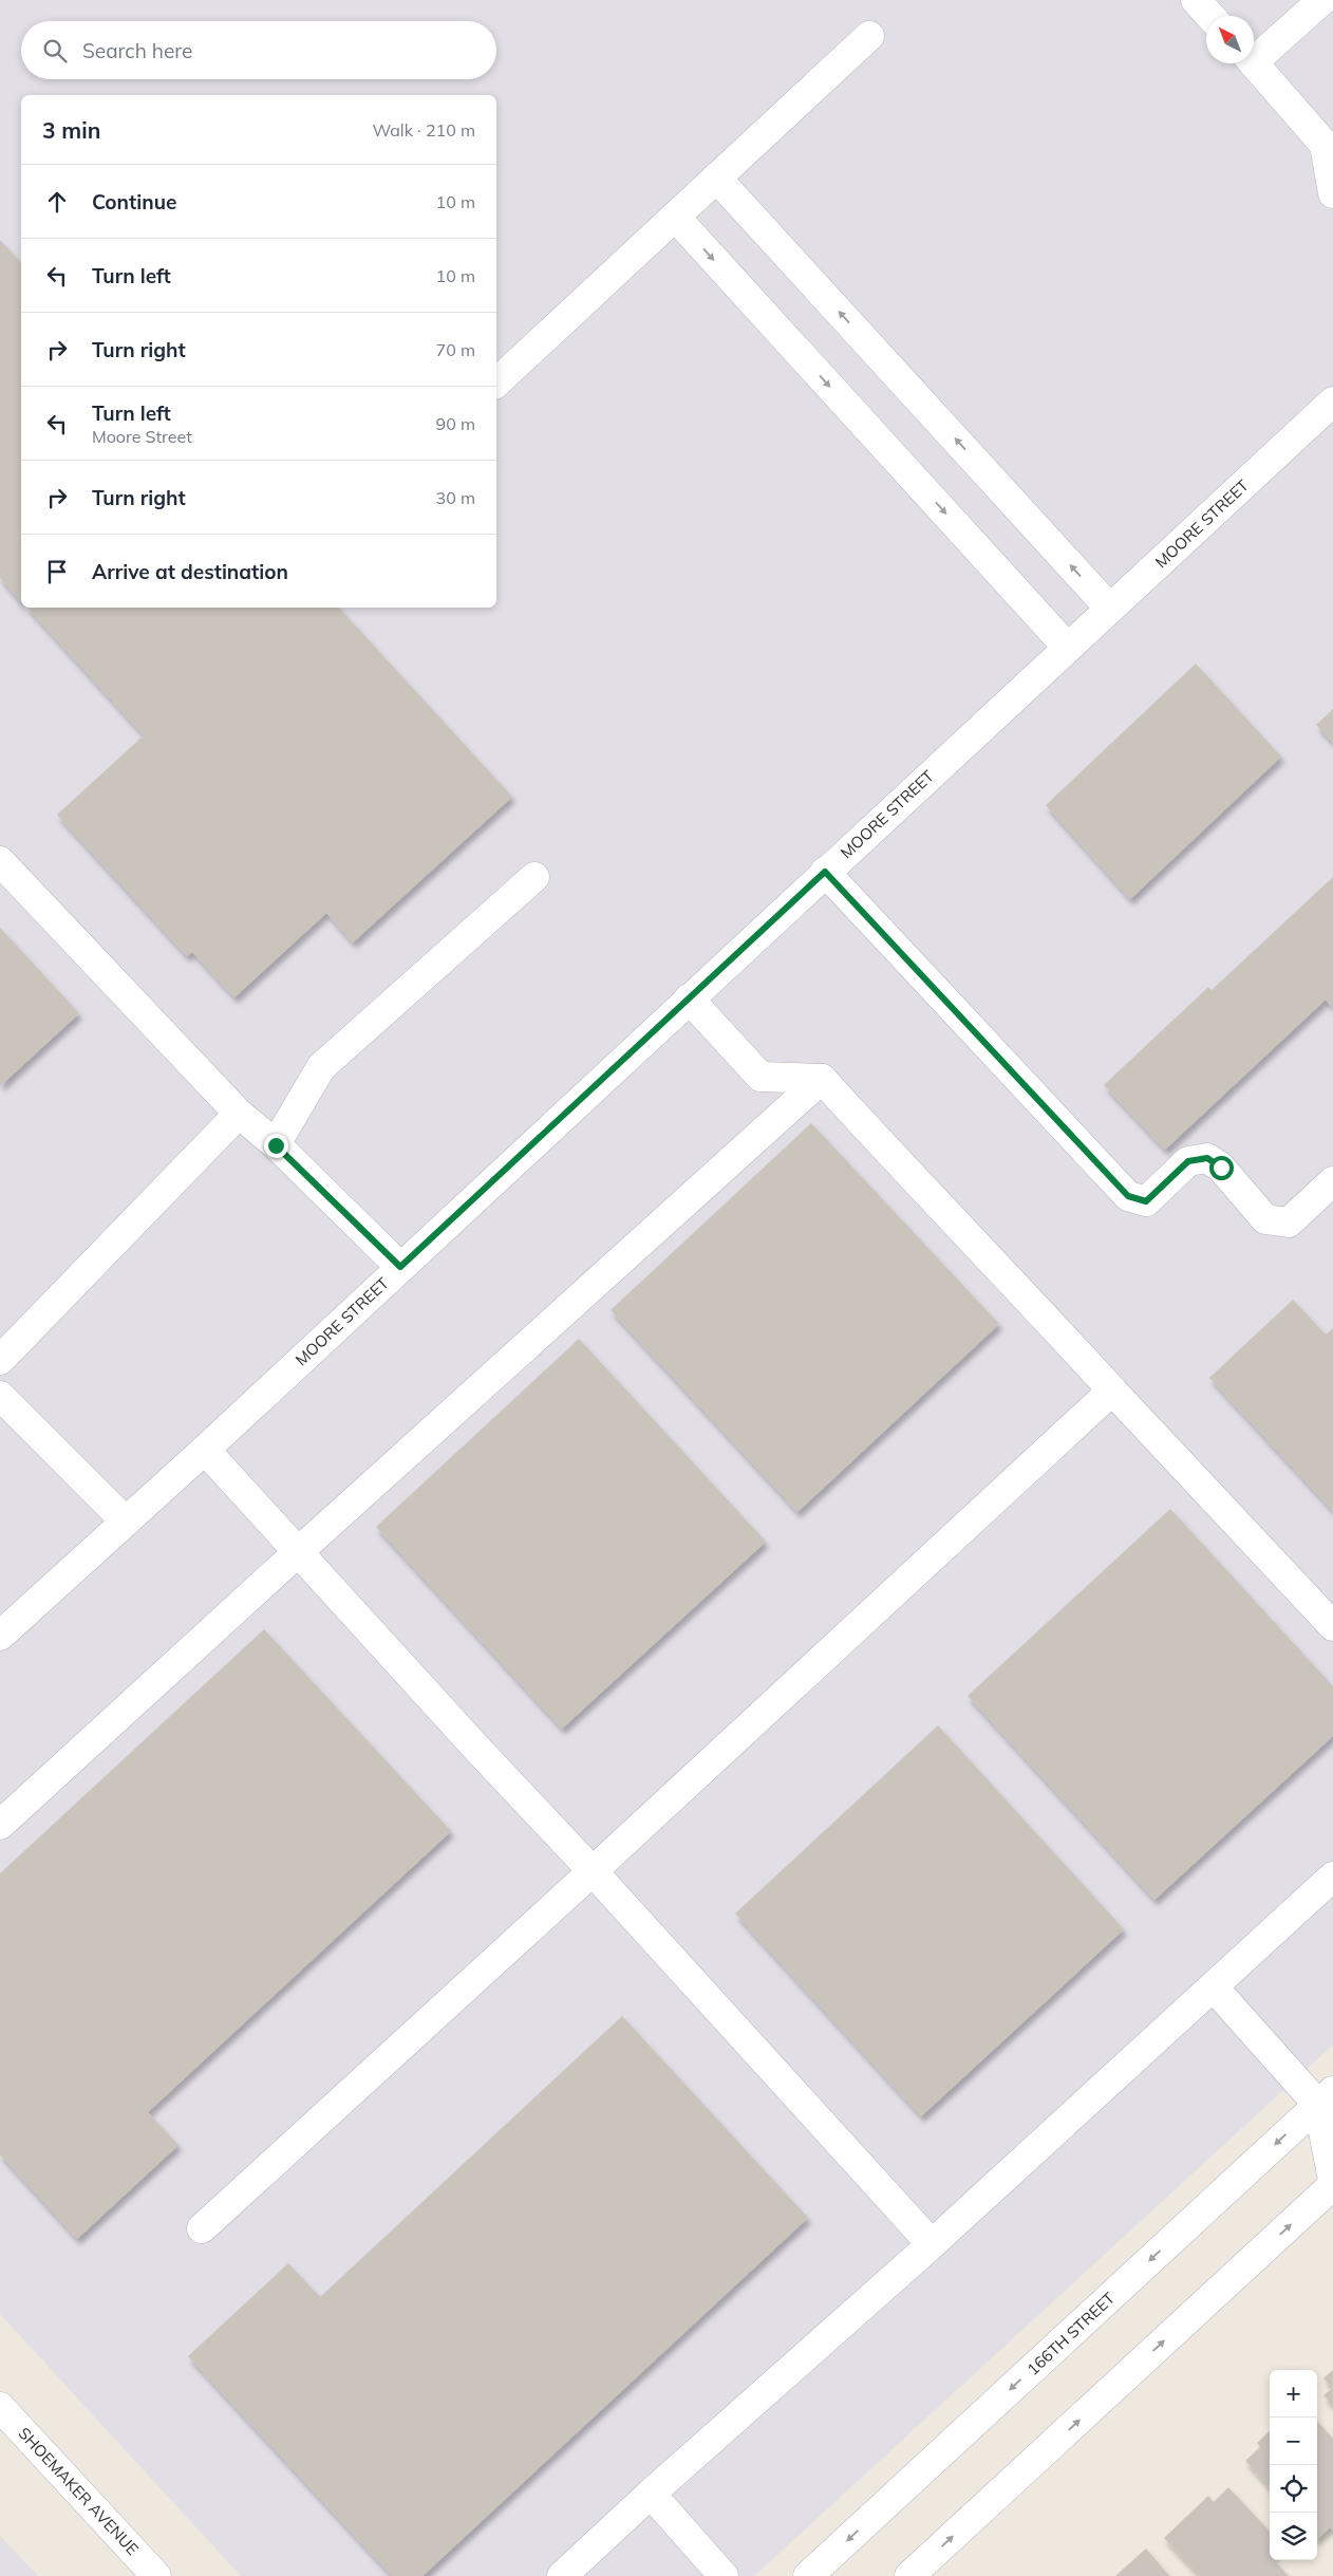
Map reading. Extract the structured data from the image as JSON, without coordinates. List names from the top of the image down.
{
  "streets": {
    "street": ["MOORE STREET", "166TH STREET", "SHOEMAKER AVENUE"]
  },
  "north": "top left",
  "page": {
    "search": "Search here",
    "heading": ["3 min", "Walk · 210 m"],
    "list": [
      ["Continue", "10 m"],
      ["Turn left", "10 m"],
      ["Turn right", "70 m"],
      ["Turn left", "Moore Street", "90 m"],
      ["Turn right", "30 m"],
      "Arrive at destination"
    ],
    "map_buttons": ["+", "−"]
  }
}
